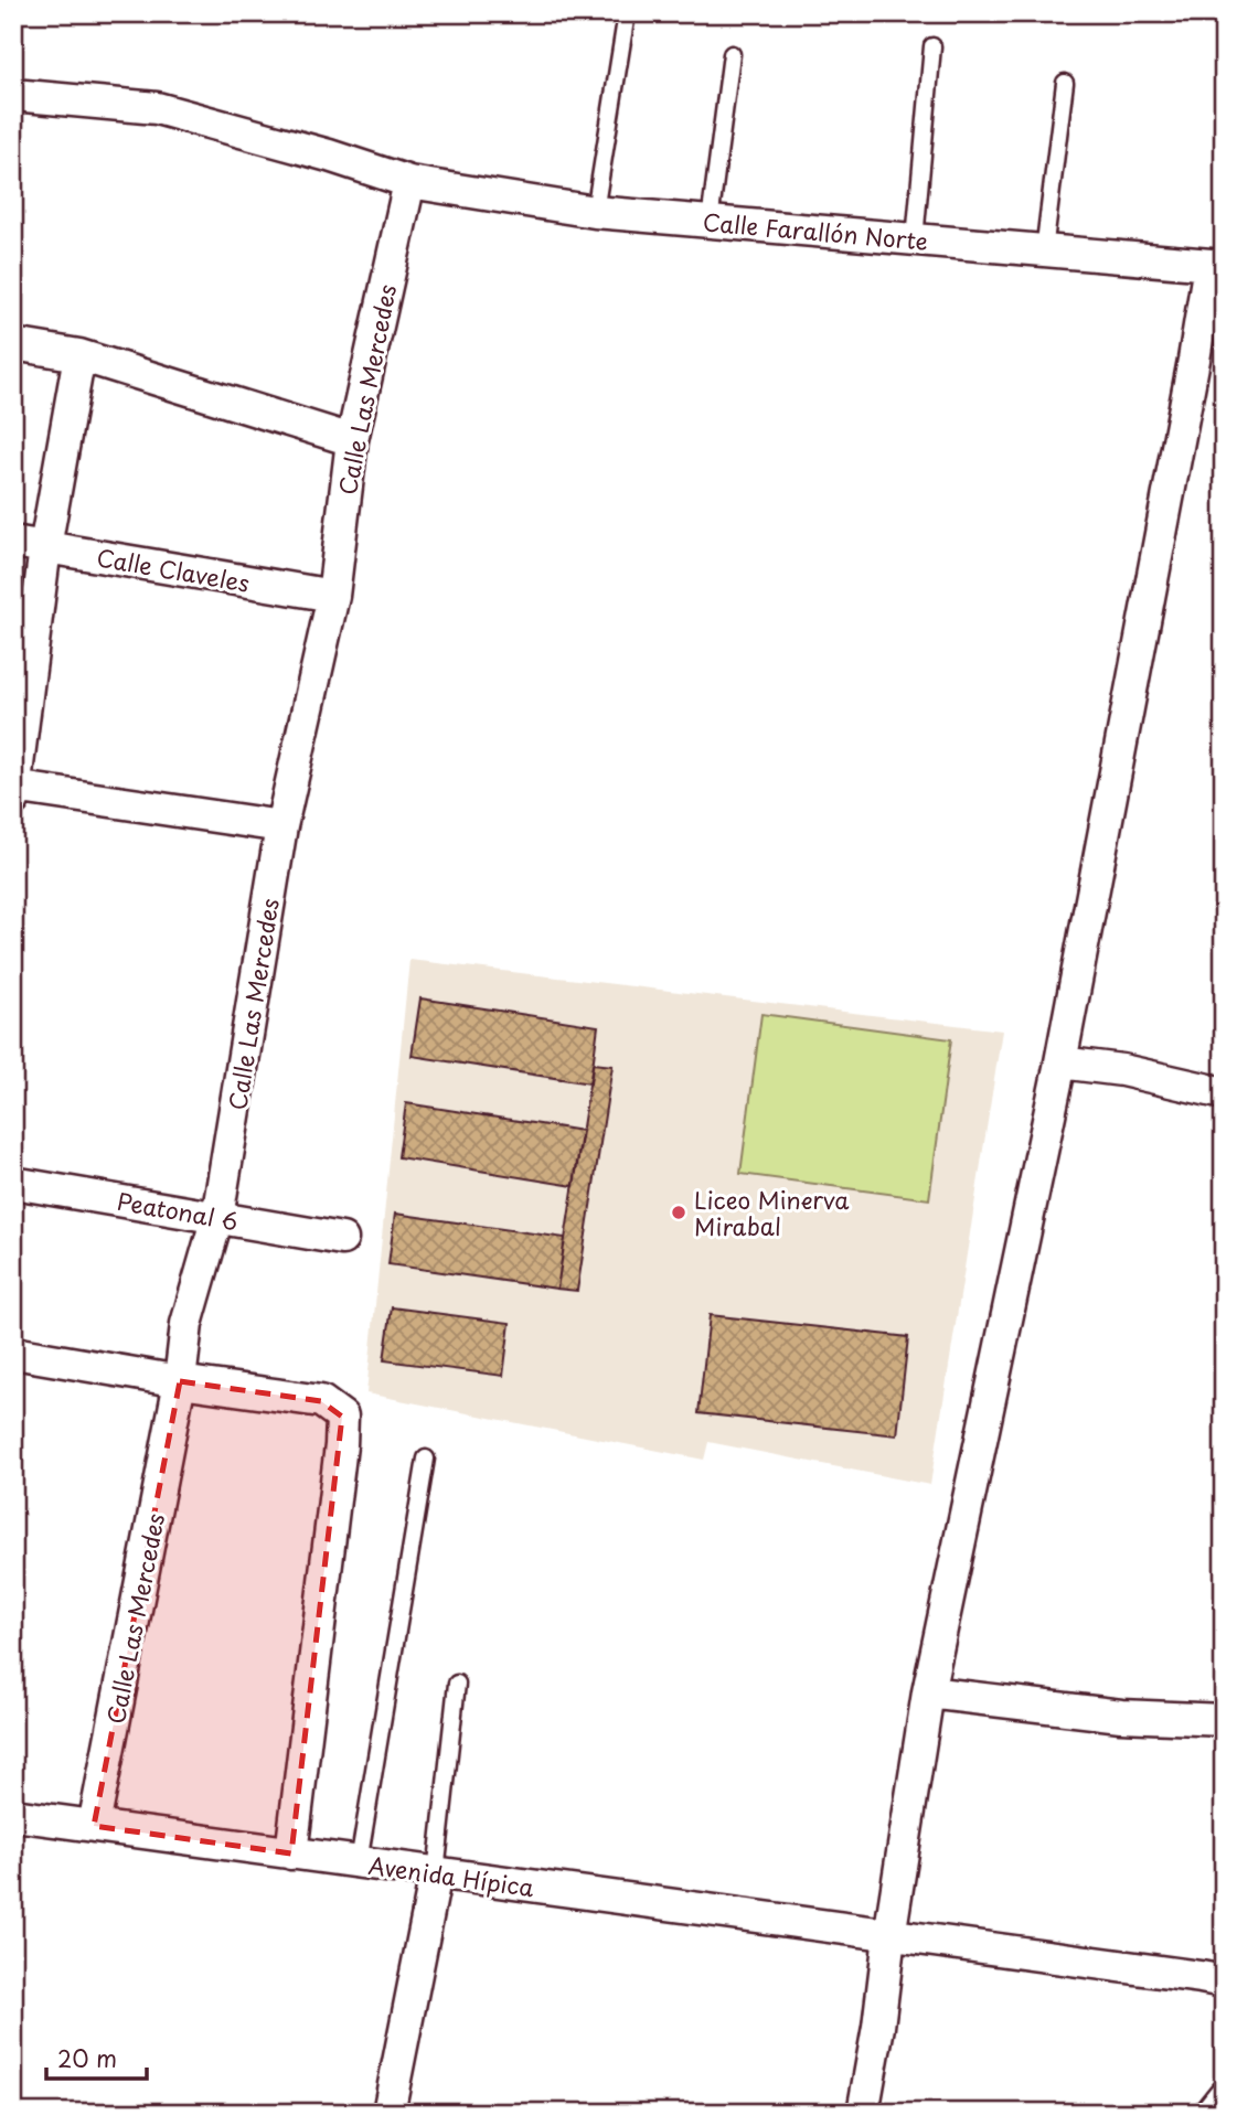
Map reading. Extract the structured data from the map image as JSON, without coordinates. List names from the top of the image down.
{
  "streets": {
    "street": [
      "Calle Farallón Norte",
      "Calle Las Mercedes",
      "Calle Claveles",
      "Peatonal 6",
      "Avenida Hípica"
    ]
  },
  "crossings": [
    ["Calle Farallón Norte", "Calle Las Mercedes"],
    ["Calle Las Mercedes", "Calle Claveles"],
    ["Calle Las Mercedes", "Peatonal 6"],
    ["Calle Las Mercedes", "Avenida Hípica"]
  ],
  "places": ["Liceo Minerva Mirabal"],
  "scale_bar": "20 m"
}
